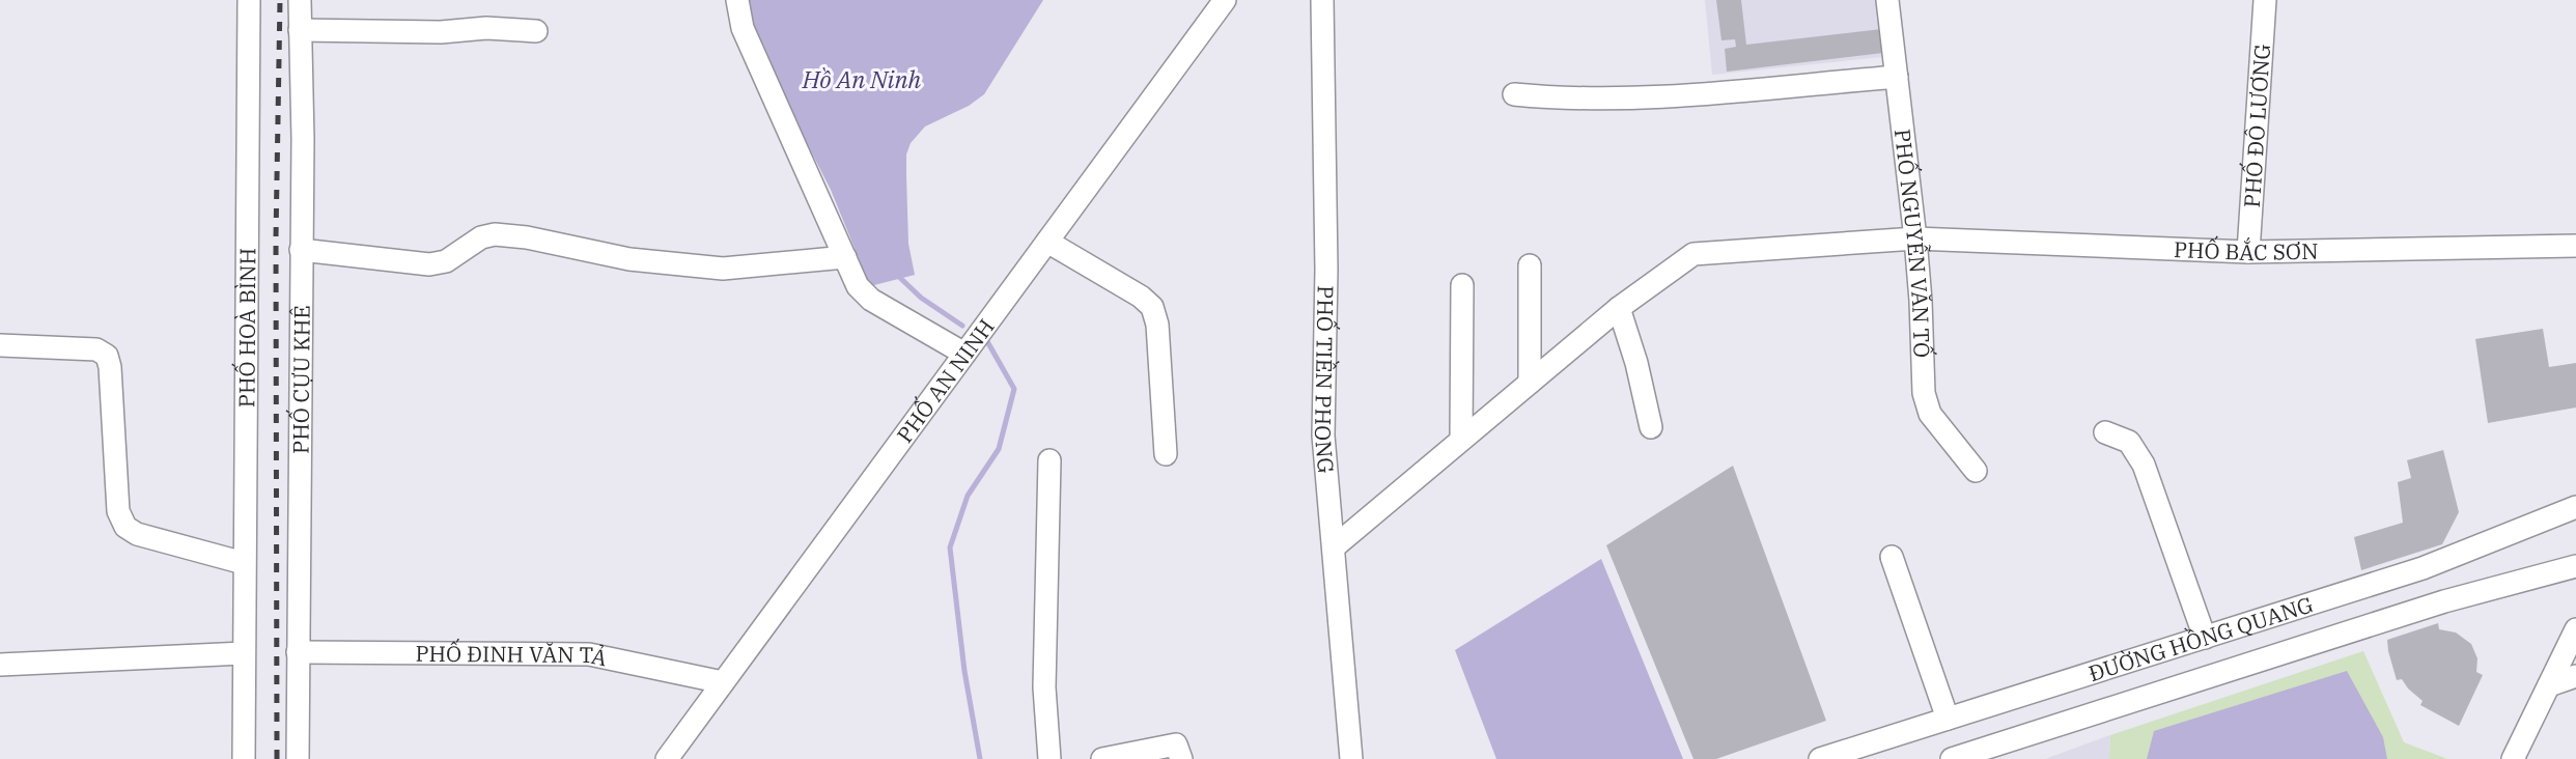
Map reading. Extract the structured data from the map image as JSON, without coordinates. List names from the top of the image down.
{
  "streets": {
    "street": [
      "PHỐ ĐÔ LƯƠNG",
      "PHỐ NGUYỄN VĂN TỐ",
      "PHỐ BẮC SƠN",
      "PHỐ HOÀ BÌNH",
      "PHỐ CỰU KHÊ",
      "PHỐ AN NINH",
      "PHỐ TIỀN PHONG",
      "ĐƯỜNG HỒNG QUANG",
      "PHỐ ĐINH VĂN TẢ"
    ]
  },
  "crossings": [
    ["PHỐ ĐÔ LƯƠNG", "PHỐ BẮC SƠN"],
    ["PHỐ NGUYỄN VĂN TỐ", "PHỐ BẮC SƠN"],
    ["PHỐ BẮC SƠN", "PHỐ TIỀN PHONG"],
    ["PHỐ CỰU KHÊ", "PHỐ ĐINH VĂN TẢ"],
    ["PHỐ AN NINH", "PHỐ ĐINH VĂN TẢ"]
  ],
  "water": ["Hồ An Ninh"]
}
